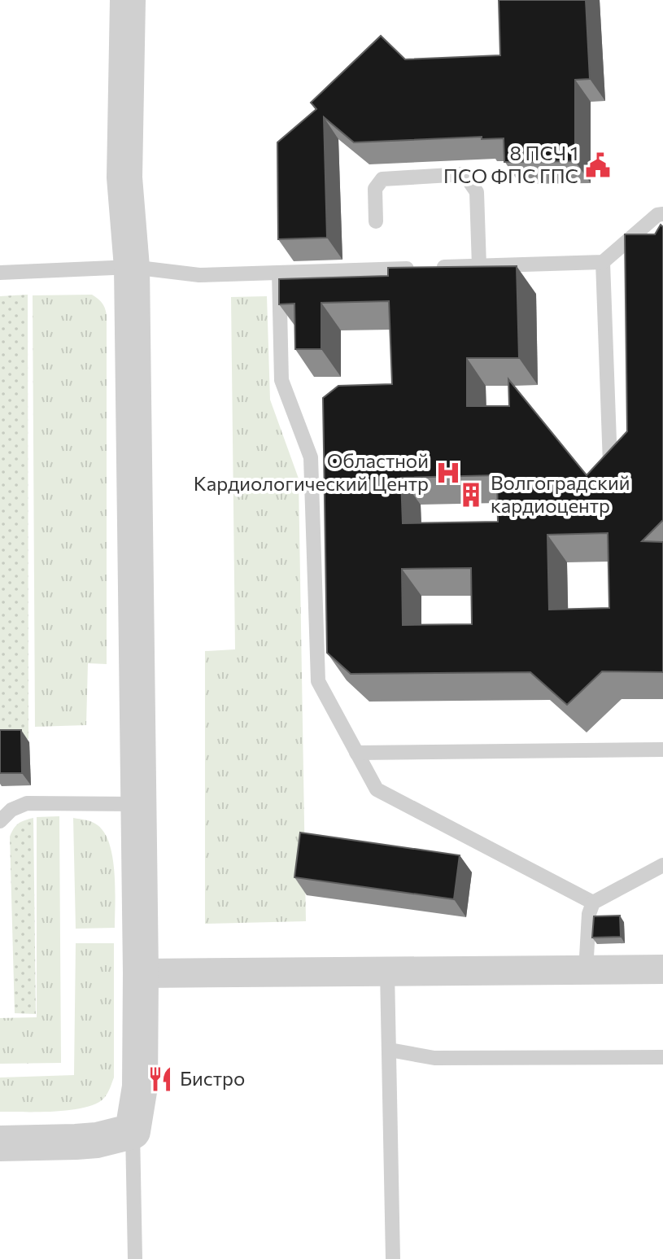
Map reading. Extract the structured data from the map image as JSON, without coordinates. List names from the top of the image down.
{
  "places": {
    "public building": ["8 ПСЧ 1 ПСО ФПС ГПС"],
    "hospital": ["Областной Кардиологический Центр"],
    "building": ["Волгоградский кардиоцентр"],
    "restaurant": ["Бистро"]
  }
}
